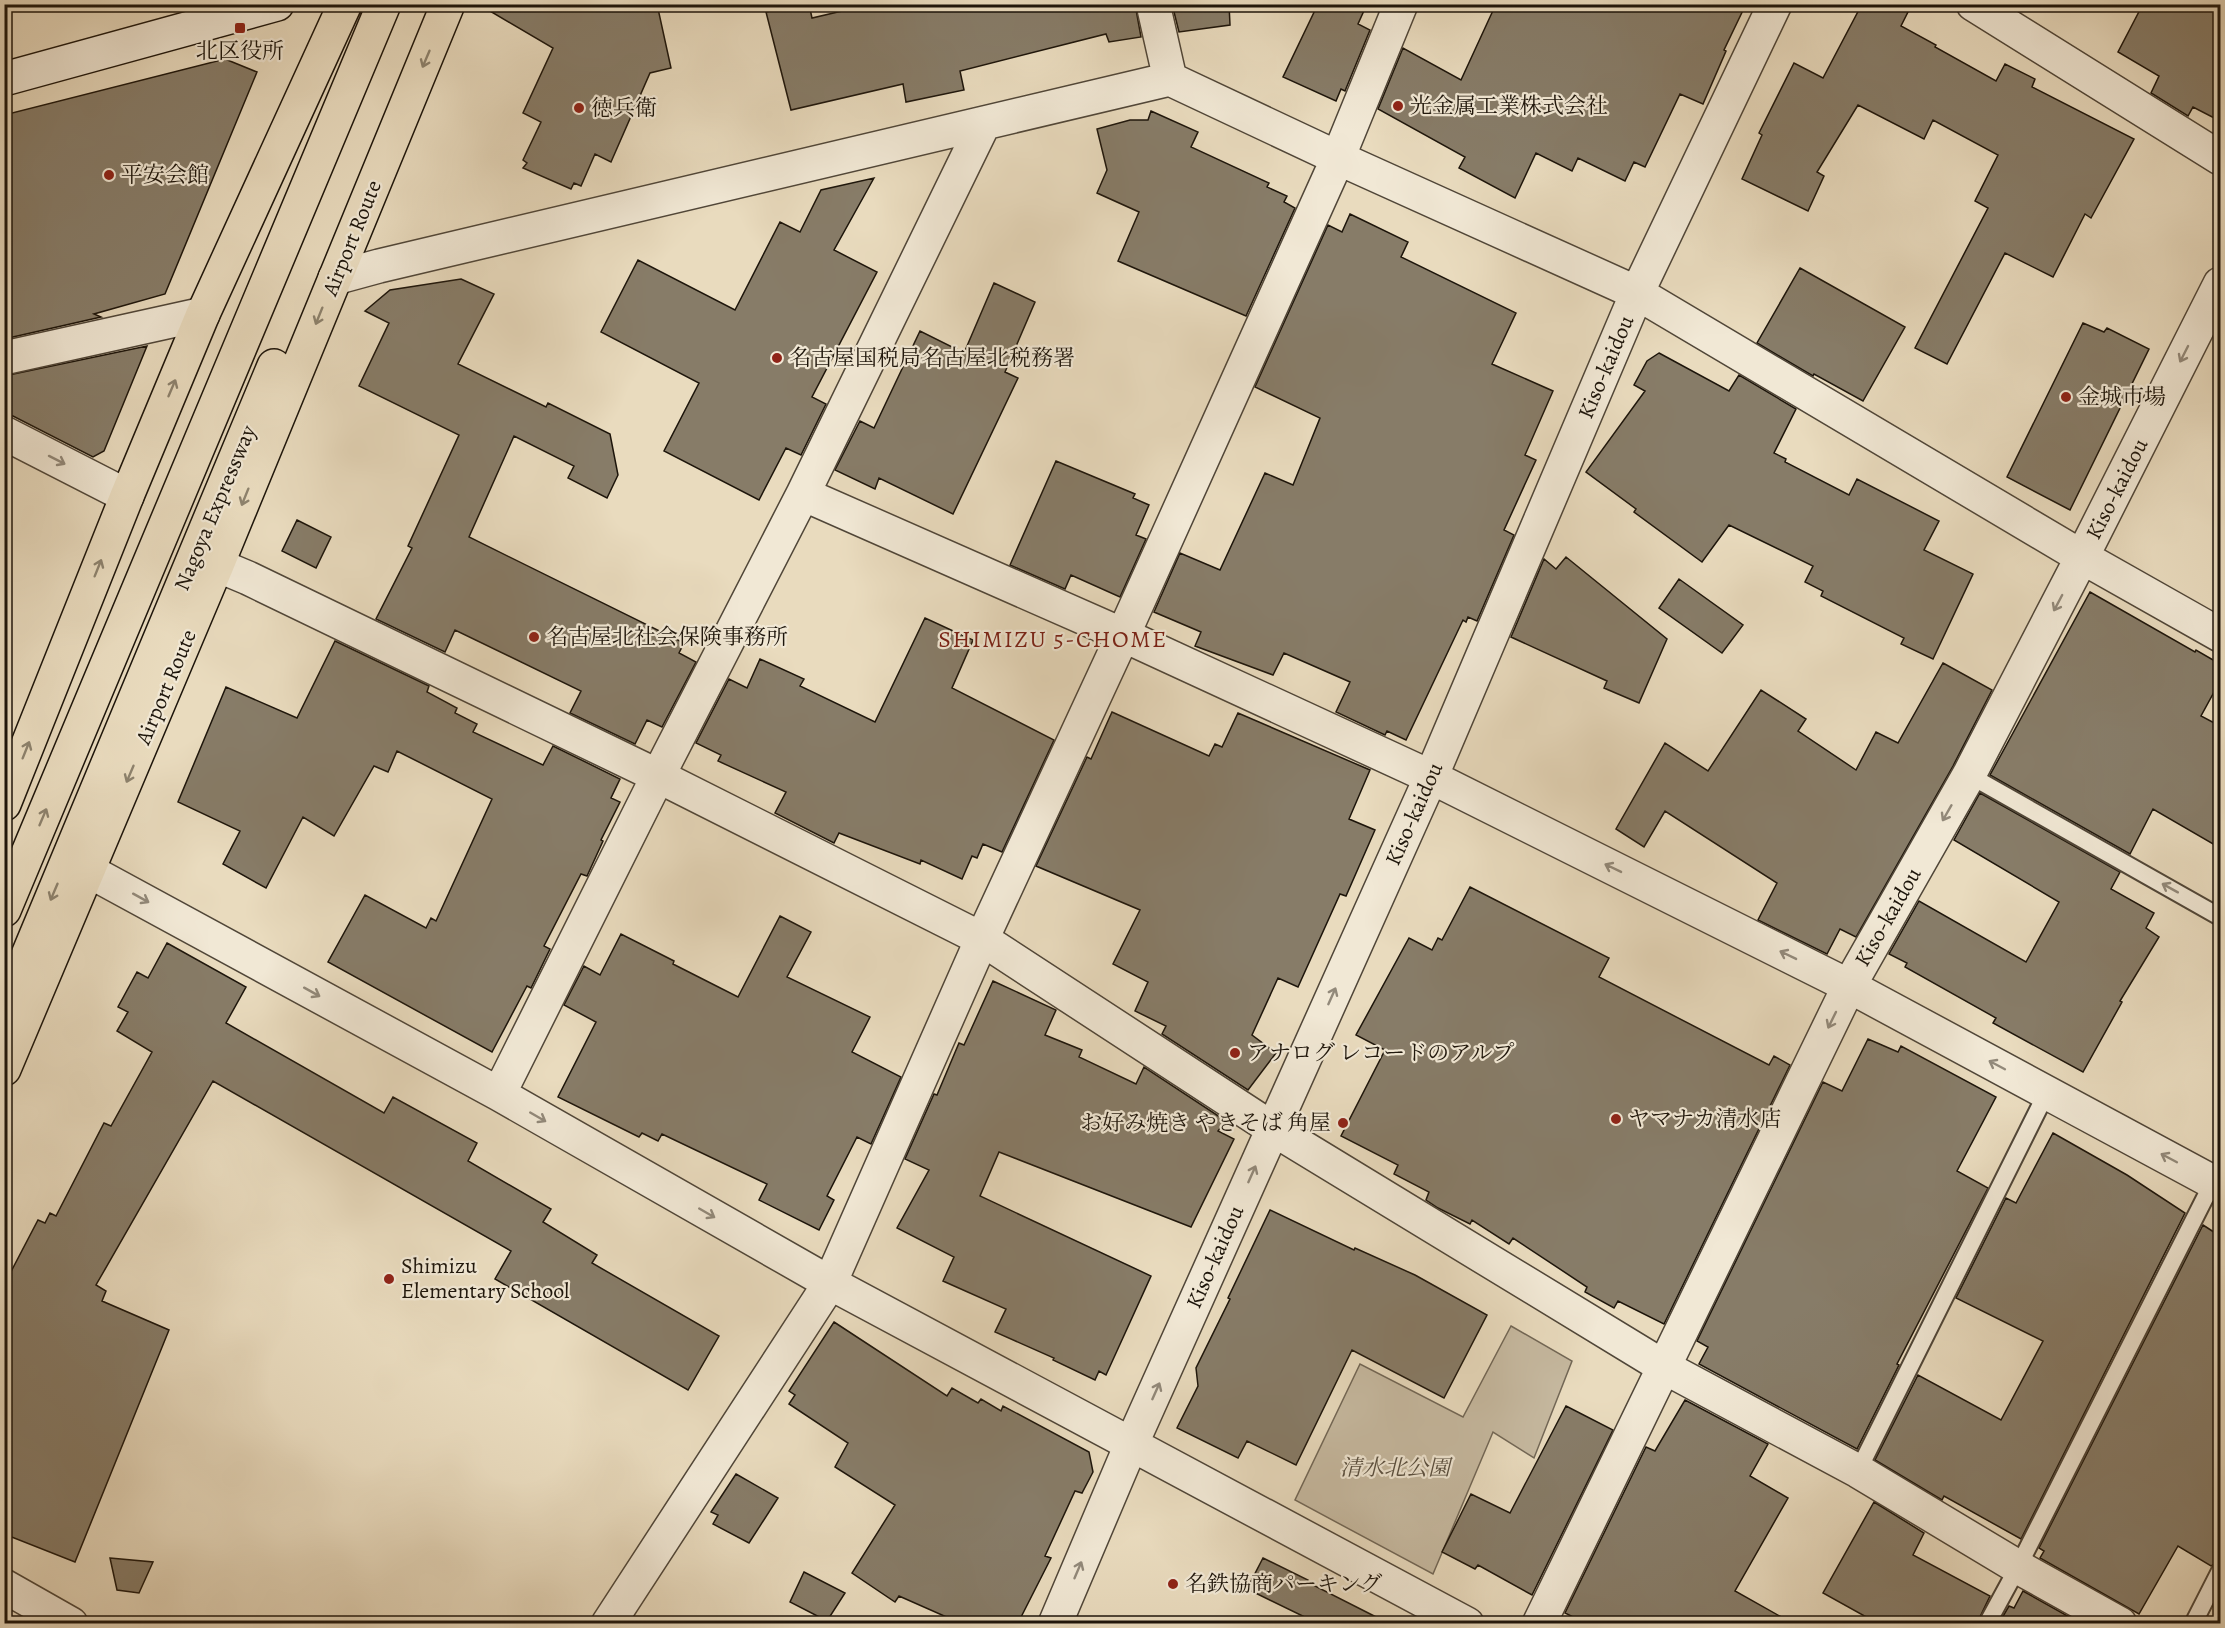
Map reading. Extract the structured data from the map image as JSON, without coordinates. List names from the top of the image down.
{
  "streets": {
    "highway": ["Airport Route", "Nagoya Expressway"],
    "street": ["Kiso-kaidou"]
  },
  "crossings": [
    ["Airport Route", "Nagoya Expressway"]
  ],
  "districts": ["SHIMIZU 5-CHOME"],
  "parks": ["清水北公園"],
  "places": {
    "transit": ["北区役所"],
    "other": [
      "光金属工業株式会社",
      "徳兵衛",
      "平安会館",
      "名古屋国税局名古屋北税務署",
      "金城市場",
      "名古屋北社会保険事務所",
      "アナログ レコードのアルプ",
      "ヤマナカ清水店",
      "お好み焼き やきそば 角屋",
      "Shimizu Elementary School",
      "名鉄協商パーキング"
    ]
  }
}
